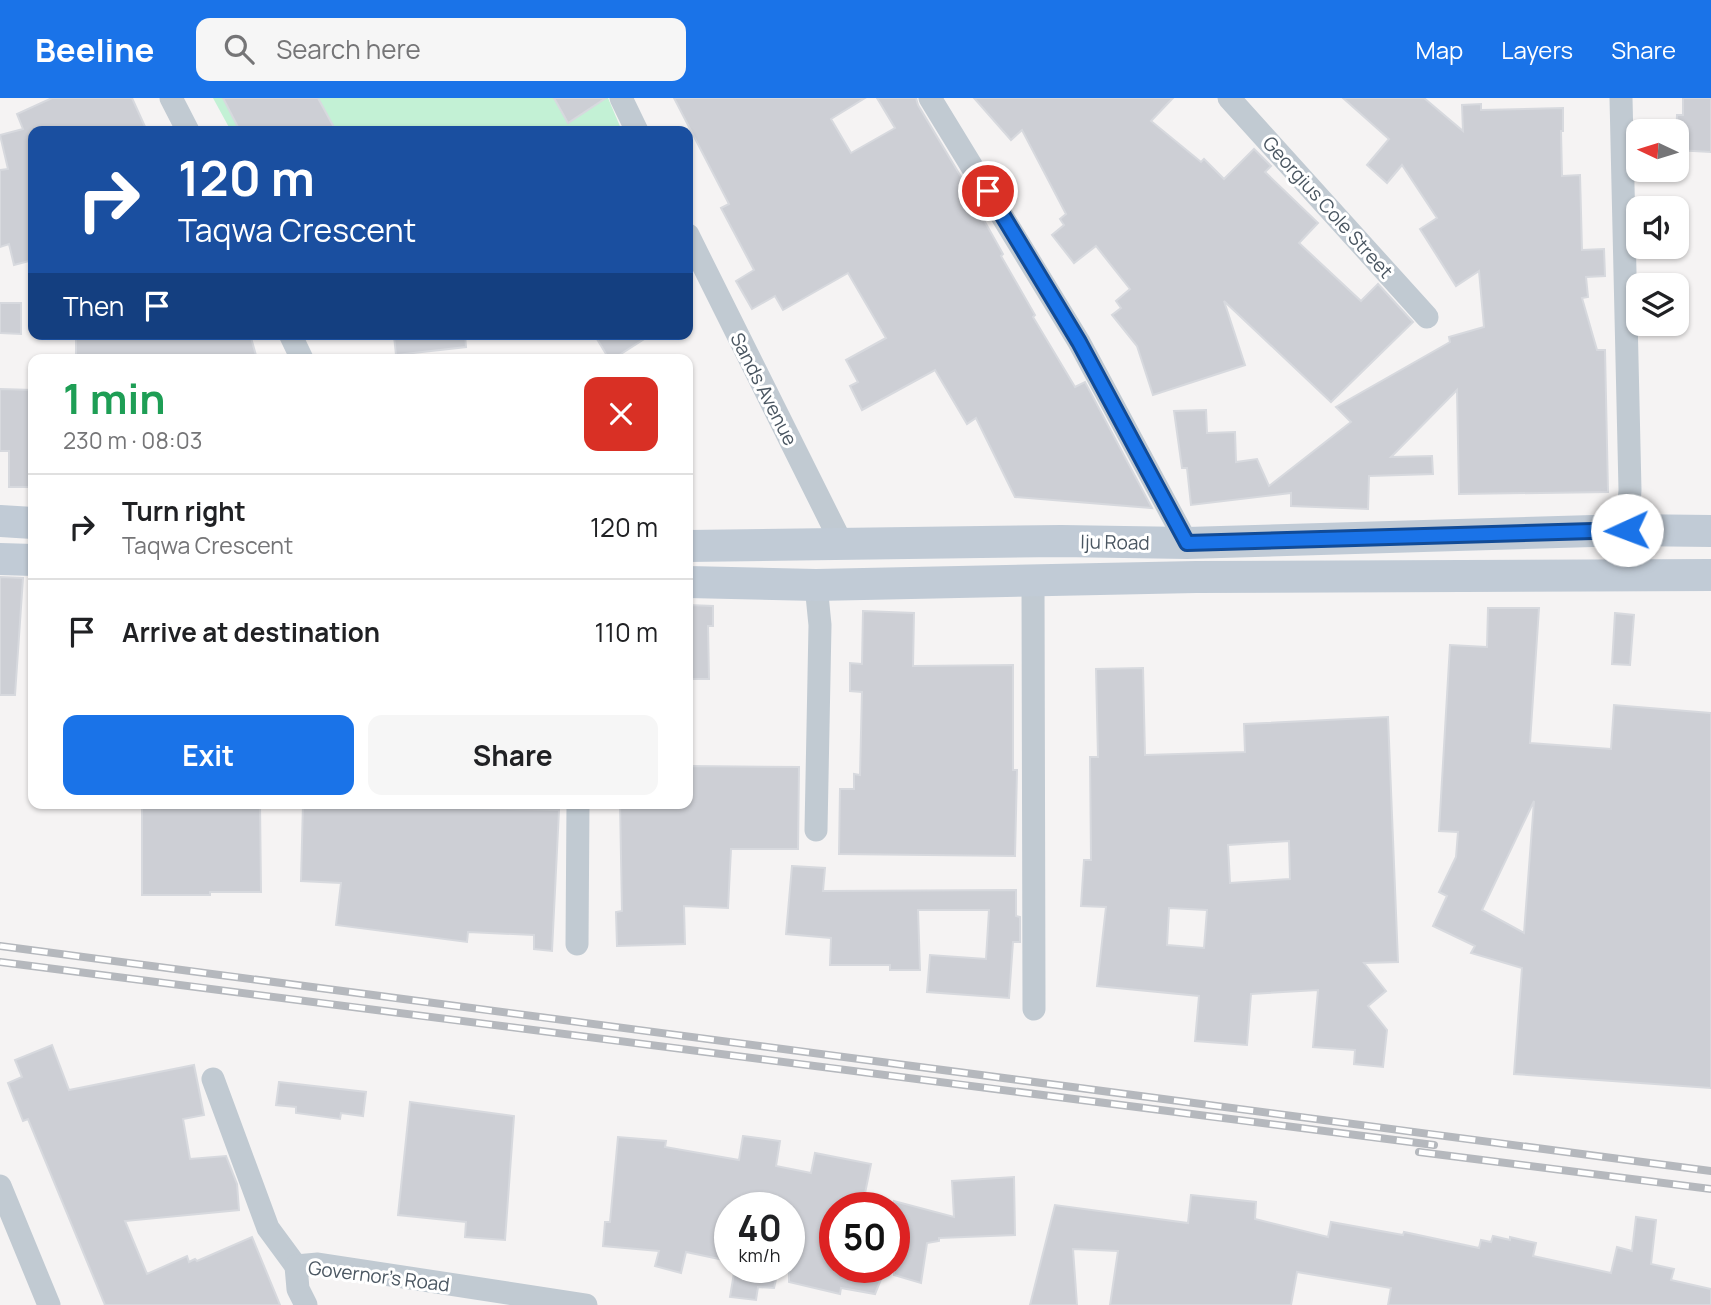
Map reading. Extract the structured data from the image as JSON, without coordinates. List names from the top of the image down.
{
  "streets": {
    "main road": ["Iju Road"],
    "street": ["Georgius Cole Street", "Sands Avenue", "Governor's Road"]
  },
  "crossings": [
    ["Sands Avenue", "Iju Road"]
  ],
  "north": "left",
  "page": {
    "header": "Beeline",
    "search": "Search here",
    "nav": ["Map", "Layers", "Share"],
    "turn": ["120 m", "Taqwa Crescent"],
    "then": "Then",
    "heading": ["1 min", "230 m · 08:03"],
    "list": [
      {
        "name": "Turn right",
        "note": "Taqwa Crescent",
        "value": "120 m"
      },
      {
        "name": "Arrive at destination",
        "value": "110 m"
      }
    ],
    "buttons": ["Exit", "Share"],
    "speed": "40 km/h",
    "limit": "50"
  }
}
